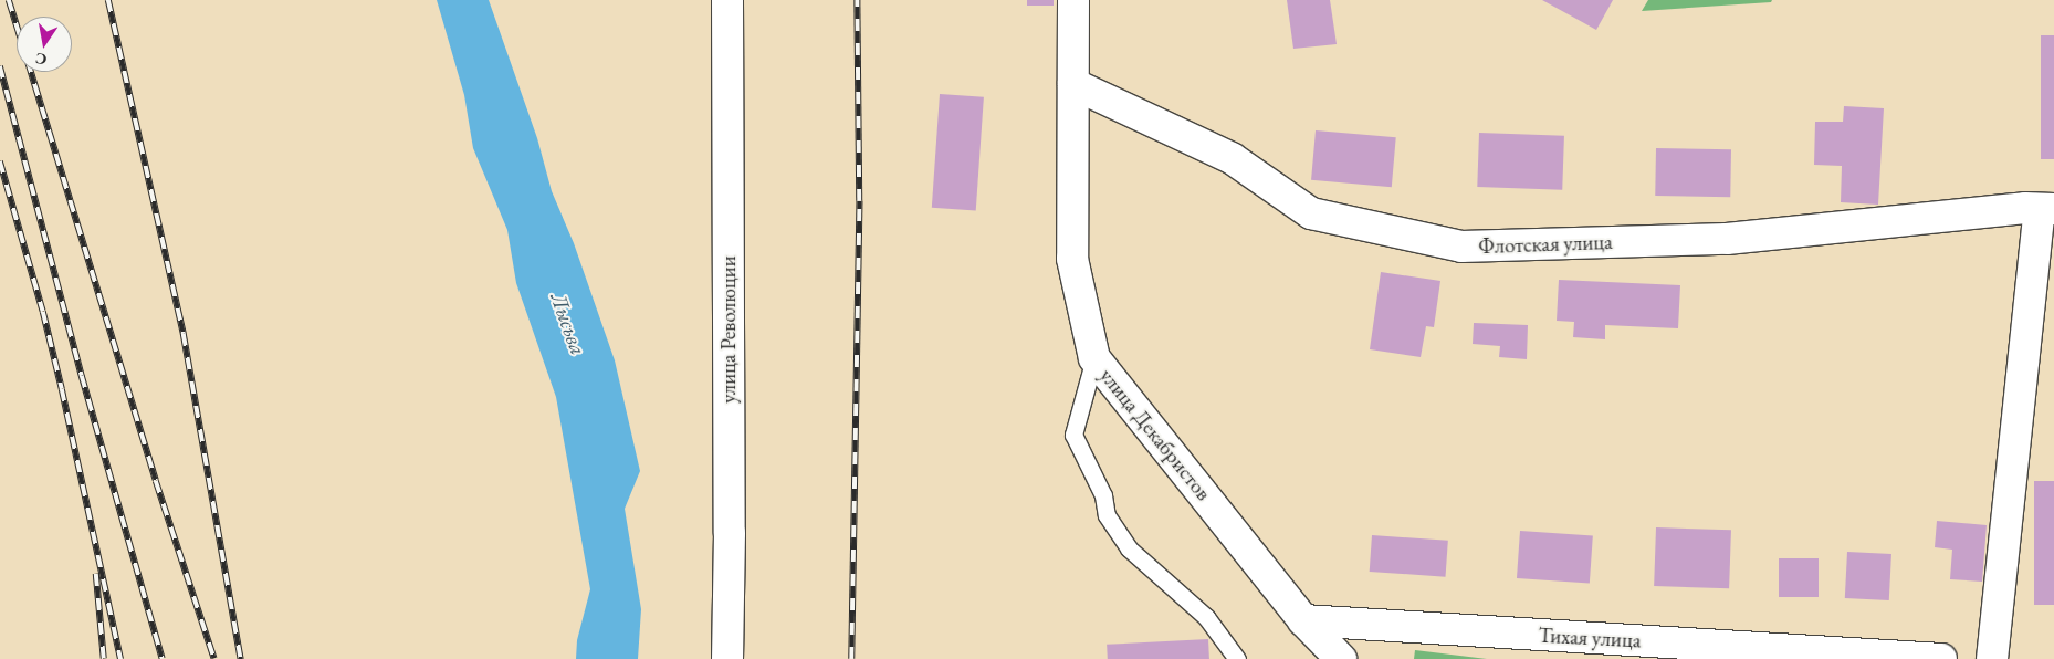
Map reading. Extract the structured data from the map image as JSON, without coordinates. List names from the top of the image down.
{
  "streets": {
    "street": [
      "Флотская улица",
      "улица Революции",
      "улица Декабристов",
      "Тихая улица"
    ]
  },
  "crossings": [
    ["Флотская улица", "улица Декабристов"],
    ["улица Декабристов", "Тихая улица"]
  ],
  "water": ["Лысьва"],
  "north": "bottom"
}
